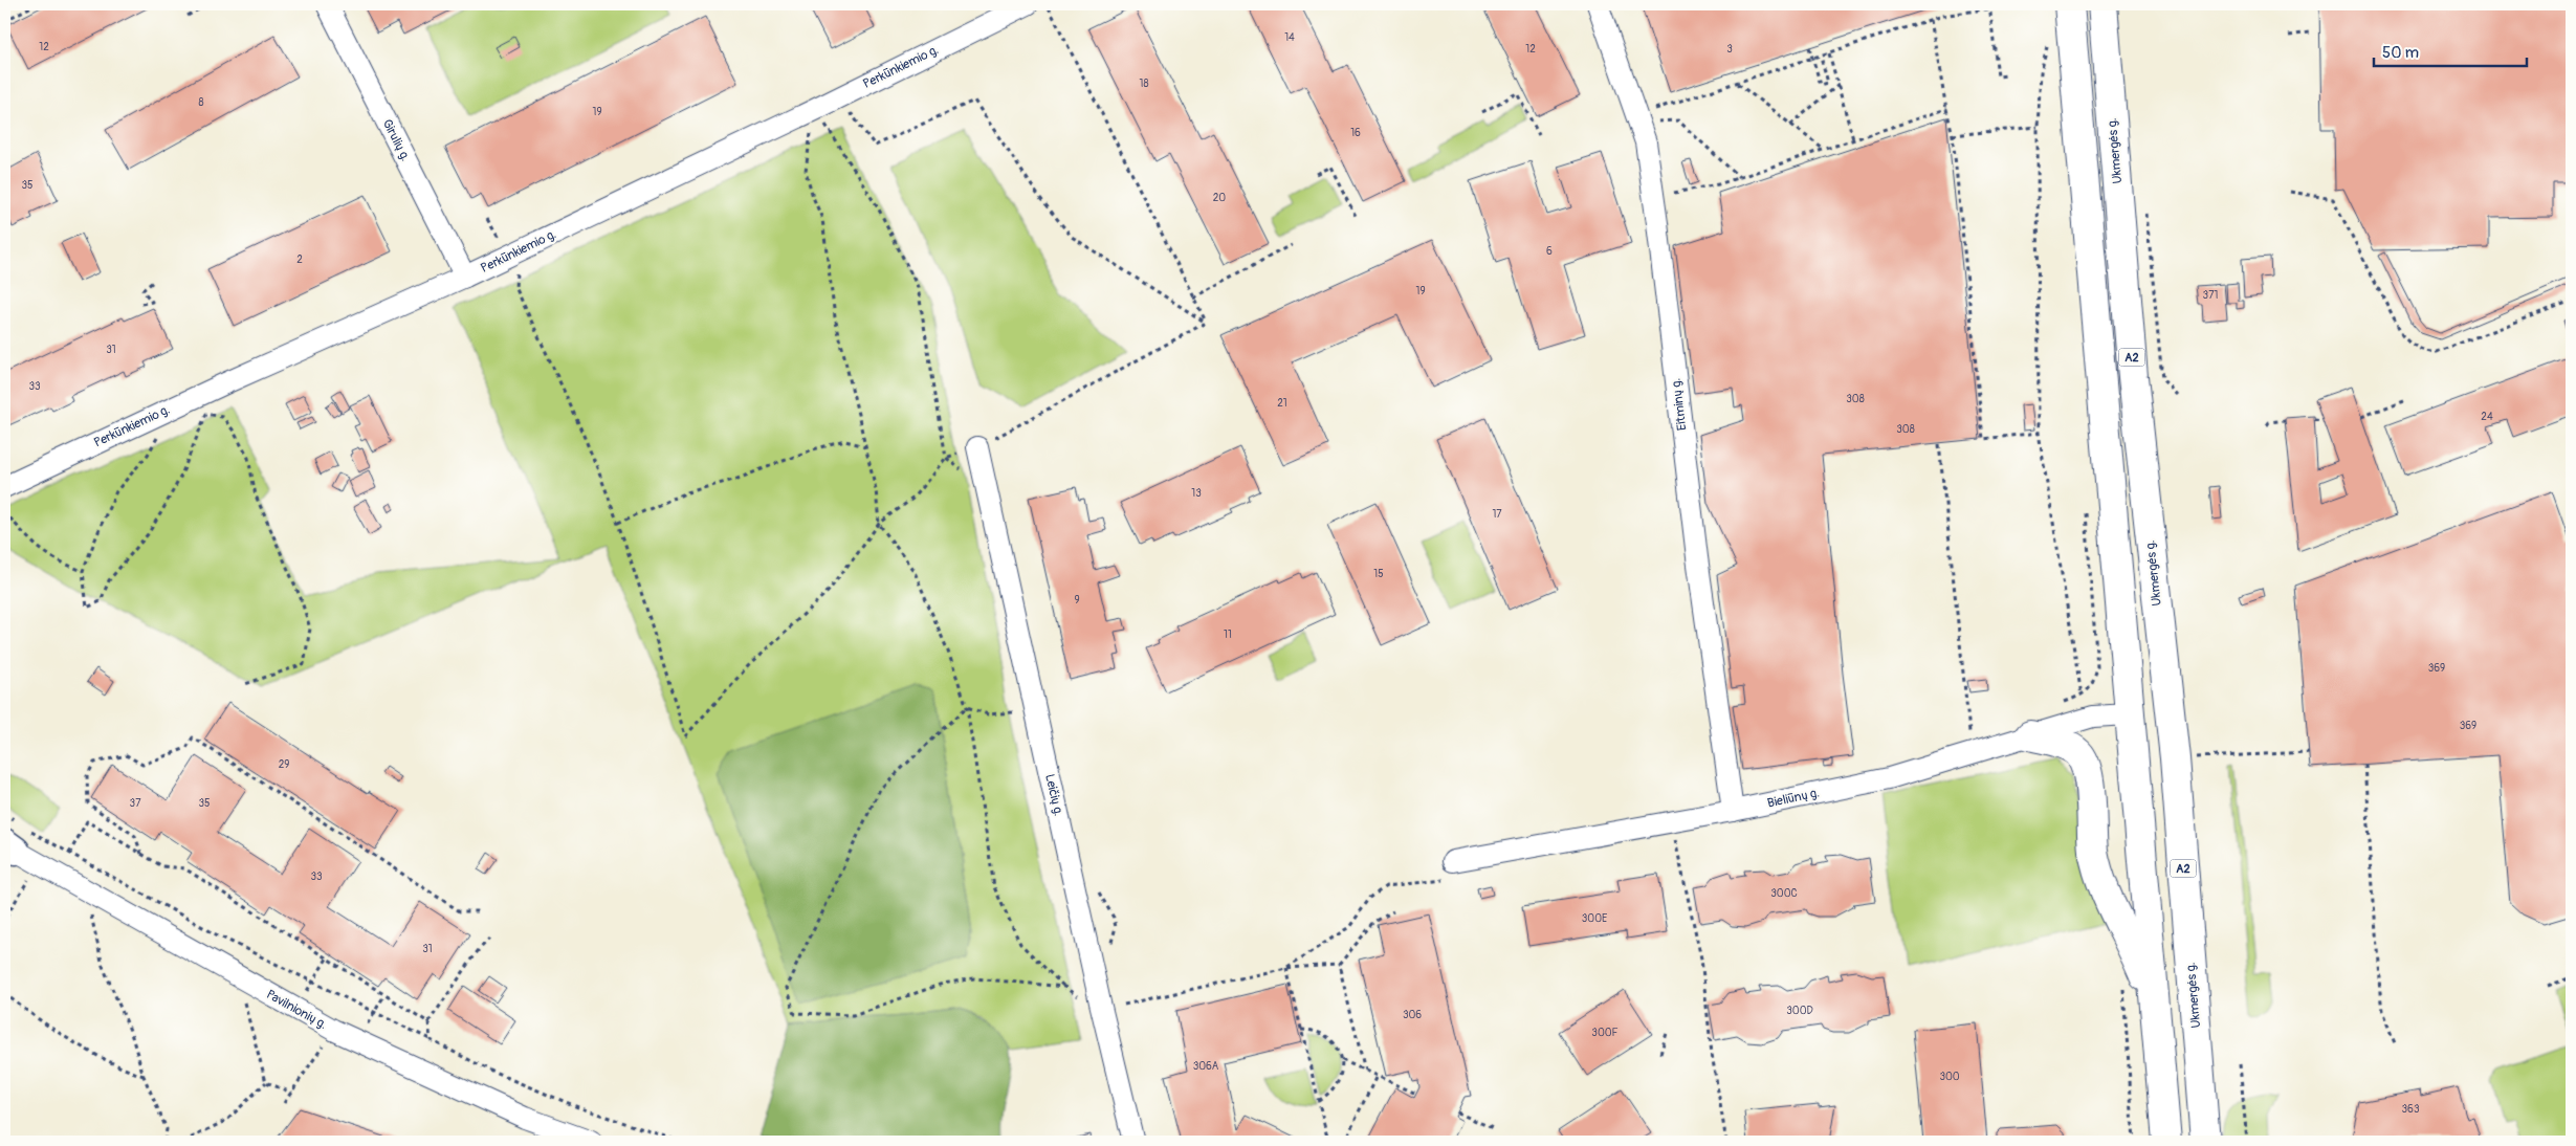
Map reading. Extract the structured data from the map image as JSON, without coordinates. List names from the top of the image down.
{
  "streets": {
    "highway": ["Ukmergės g.", "A2"],
    "street": [
      "Perkūnkiemio g.",
      "Girulių g.",
      "Eitminų g.",
      "Leičių g.",
      "Bieliūnų g.",
      "Pavilnionių g."
    ]
  },
  "crossings": [
    ["Perkūnkiemio g.", "Girulių g."],
    ["A2", "Bieliūnų g."],
    ["Eitminų g.", "Bieliūnų g."]
  ],
  "house_numbers": [
    "14",
    "12",
    "12",
    "3",
    "18",
    "8",
    "19",
    "16",
    "35",
    "20",
    "6",
    "2",
    "19",
    "371",
    "31",
    "33",
    "308",
    "21",
    "24",
    "308",
    "13",
    "17",
    "15",
    "9",
    "11",
    "369",
    "369",
    "29",
    "37",
    "35",
    "33",
    "300C",
    "300E",
    "31",
    "300D",
    "306",
    "300F",
    "306A",
    "300",
    "363"
  ],
  "scale_bar": "50 m"
}
